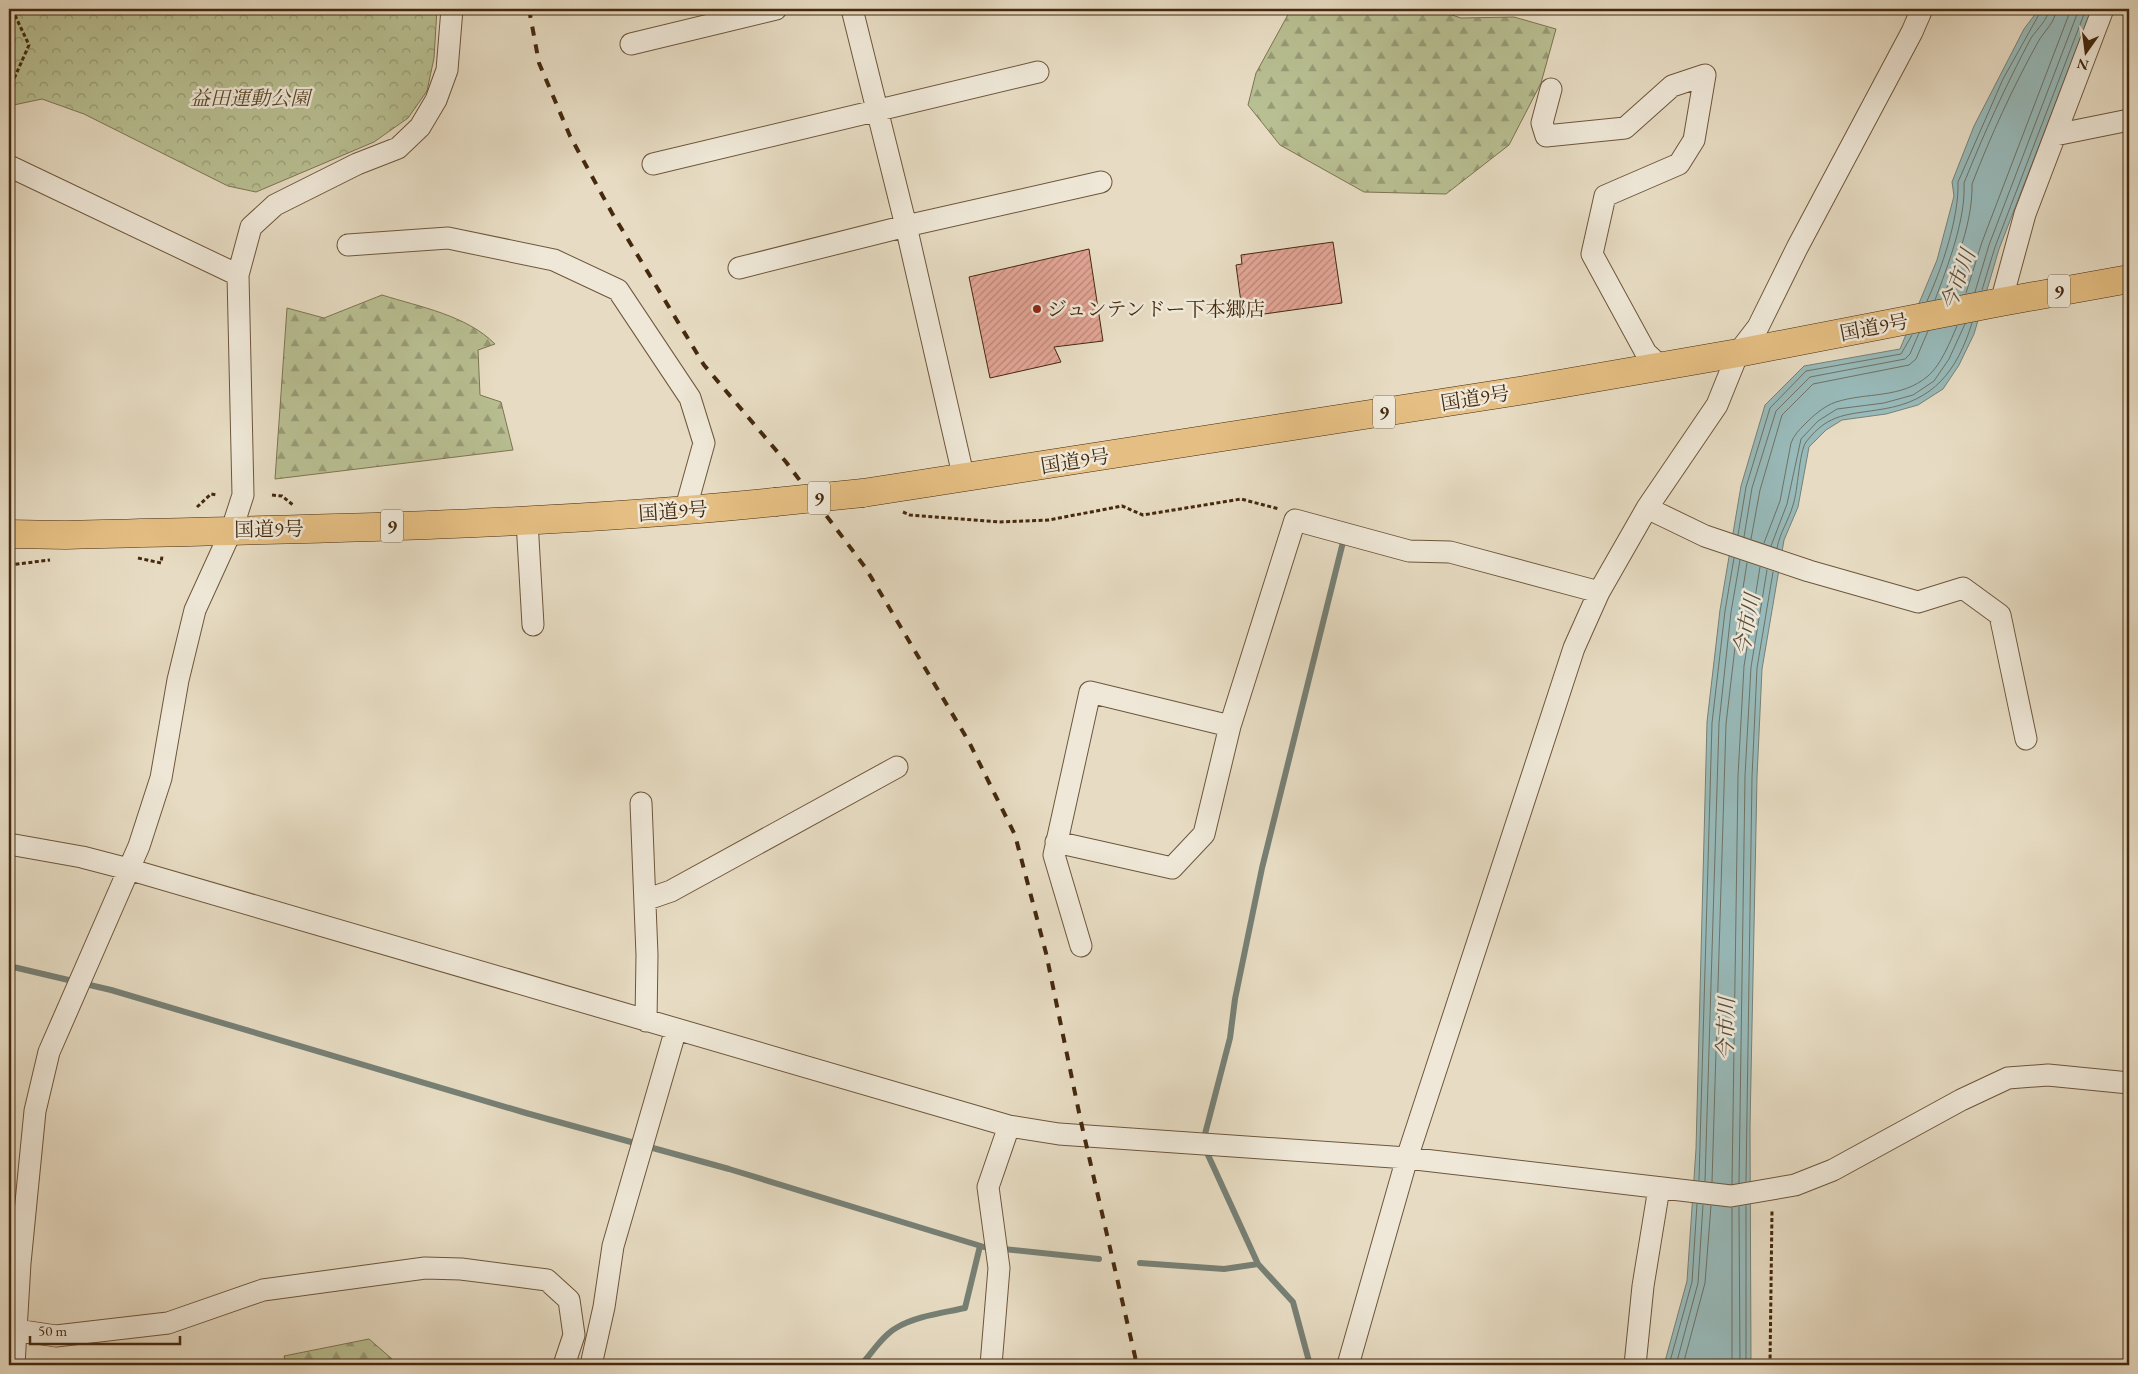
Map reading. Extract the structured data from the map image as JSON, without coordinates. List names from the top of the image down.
{
  "streets": {
    "highway": ["9", "国道9号"]
  },
  "water": ["今市川"],
  "parks": ["益田運動公園"],
  "places": ["ジュンテンドー下本郷店"],
  "scale_bar": "50 m",
  "north": "bottom"
}
